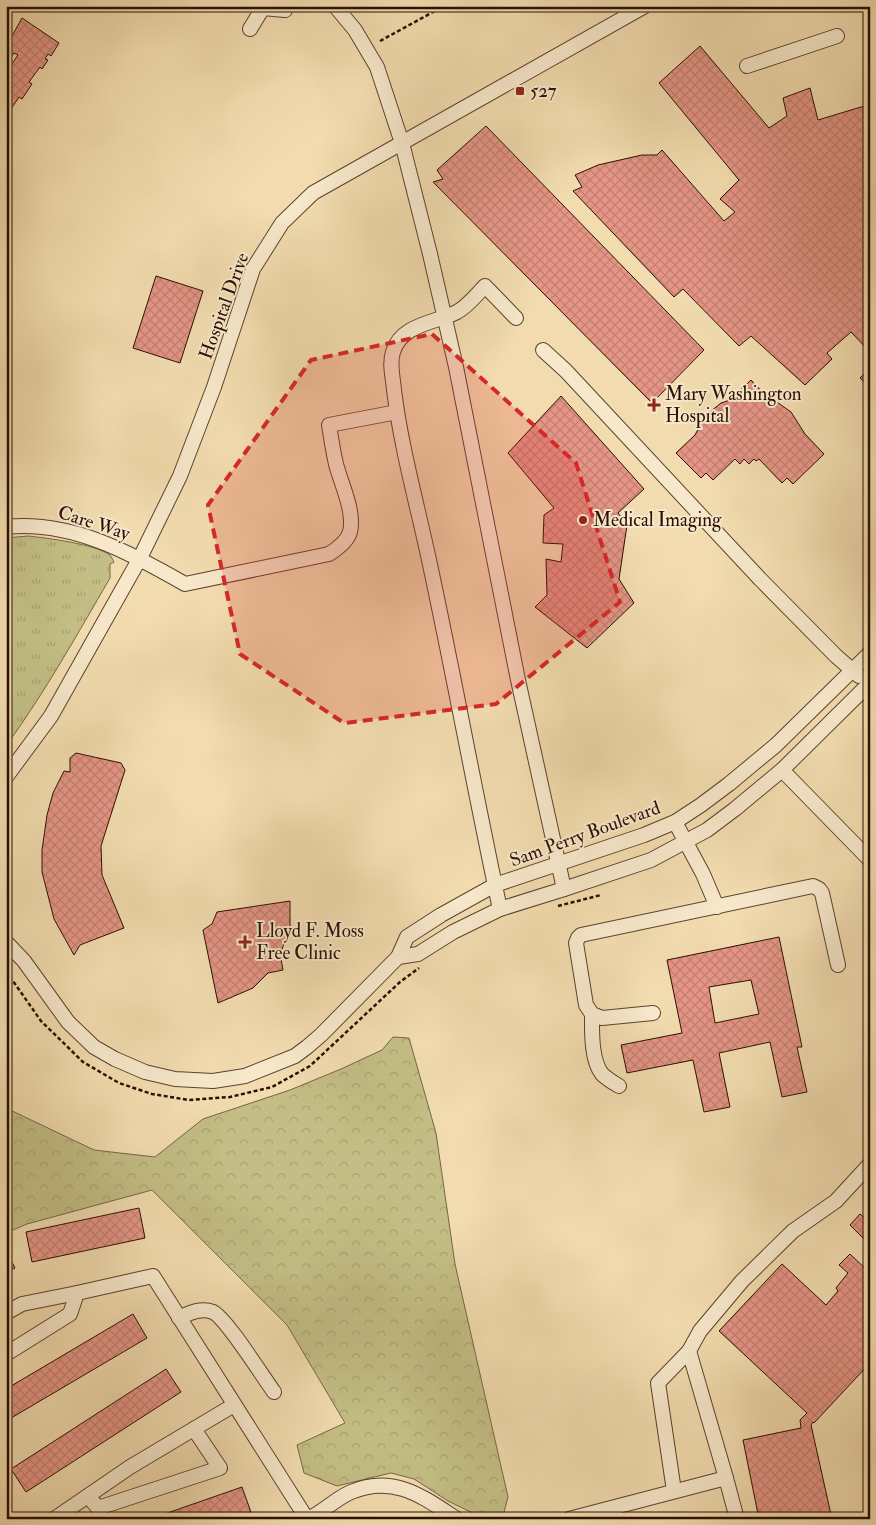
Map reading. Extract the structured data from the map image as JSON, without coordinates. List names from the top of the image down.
{
  "streets": {
    "street": ["Hospital Drive", "Care Way", "Sam Perry Boulevard"]
  },
  "crossings": [
    ["Hospital Drive", "Care Way"]
  ],
  "places": {
    "transit": ["527"],
    "health": ["Mary Washington Hospital", "Lloyd F. Moss Free Clinic"],
    "other": ["Medical Imaging"]
  }
}
